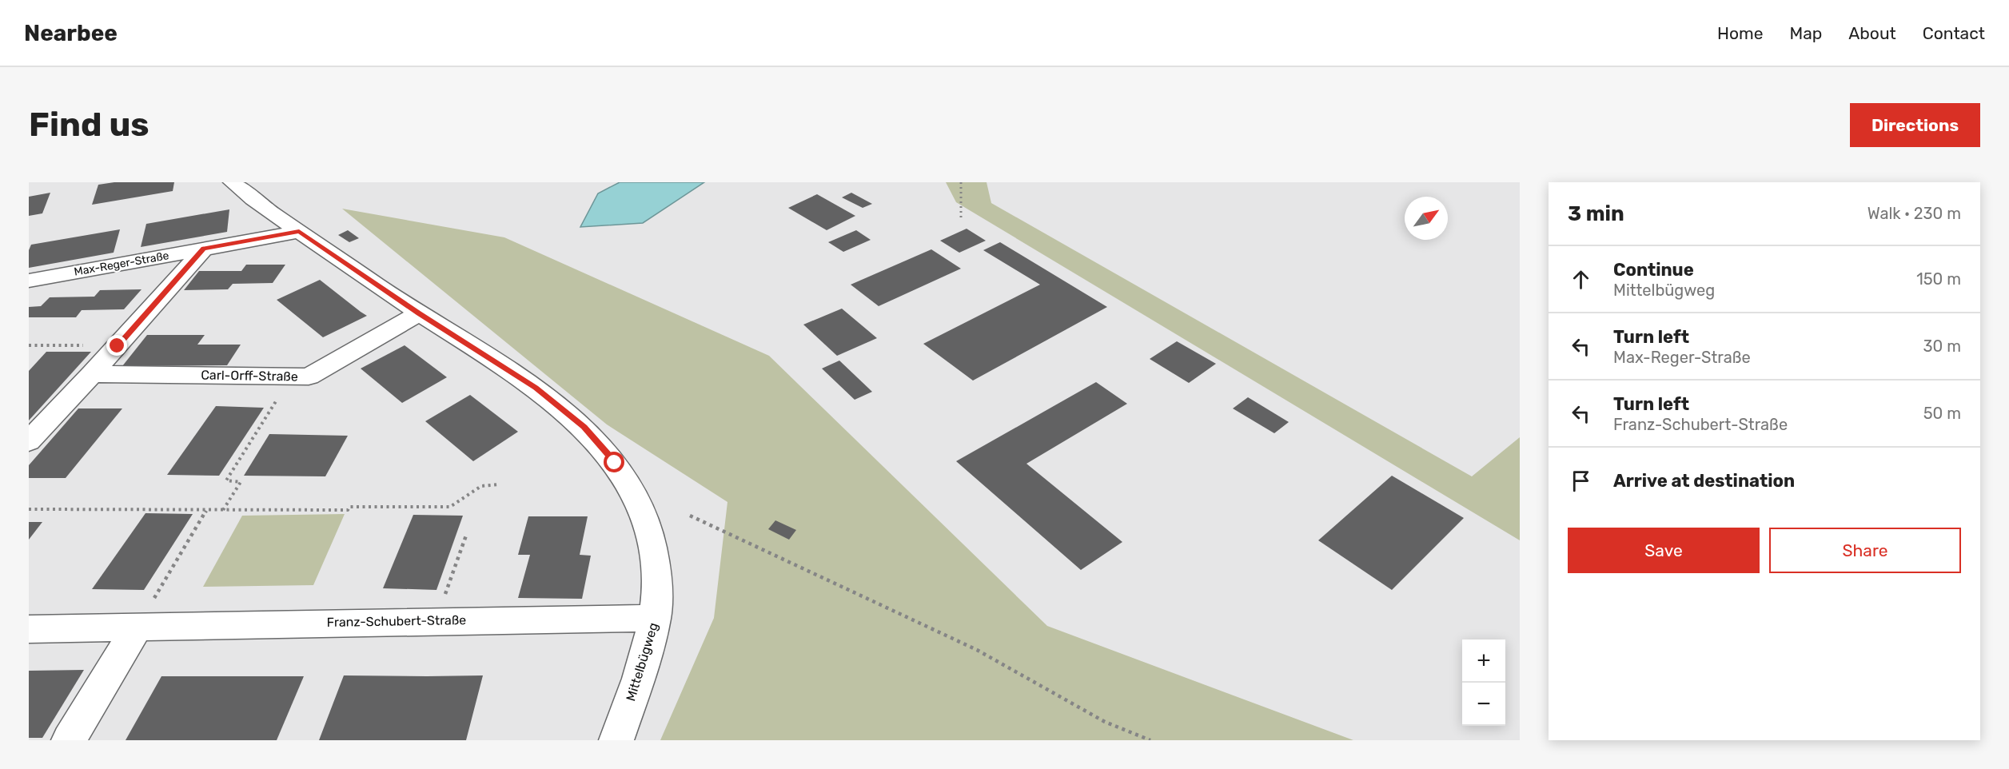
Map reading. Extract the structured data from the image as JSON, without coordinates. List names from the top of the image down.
{
  "streets": {
    "street": [
      "Max-Reger-Straße",
      "Carl-Orff-Straße",
      "Franz-Schubert-Straße",
      "Mittelbügweg"
    ]
  },
  "crossings": [
    ["Max-Reger-Straße", "Mittelbügweg"],
    ["Carl-Orff-Straße", "Mittelbügweg"],
    ["Franz-Schubert-Straße", "Mittelbügweg"]
  ],
  "north": "top right",
  "page": {
    "header": "Nearbee",
    "nav": [
      "Home",
      "Map",
      "About",
      "Contact"
    ],
    "buttons": [
      "Directions",
      ["Save", "Share"]
    ],
    "title": "Find us",
    "heading": ["3 min", "Walk · 230 m"],
    "list": [
      ["Continue", "Mittelbügweg", "150 m"],
      ["Turn left", "Max-Reger-Straße", "30 m"],
      ["Turn left", "Franz-Schubert-Straße", "50 m"],
      "Arrive at destination"
    ],
    "map_buttons": ["+", "−"]
  }
}
